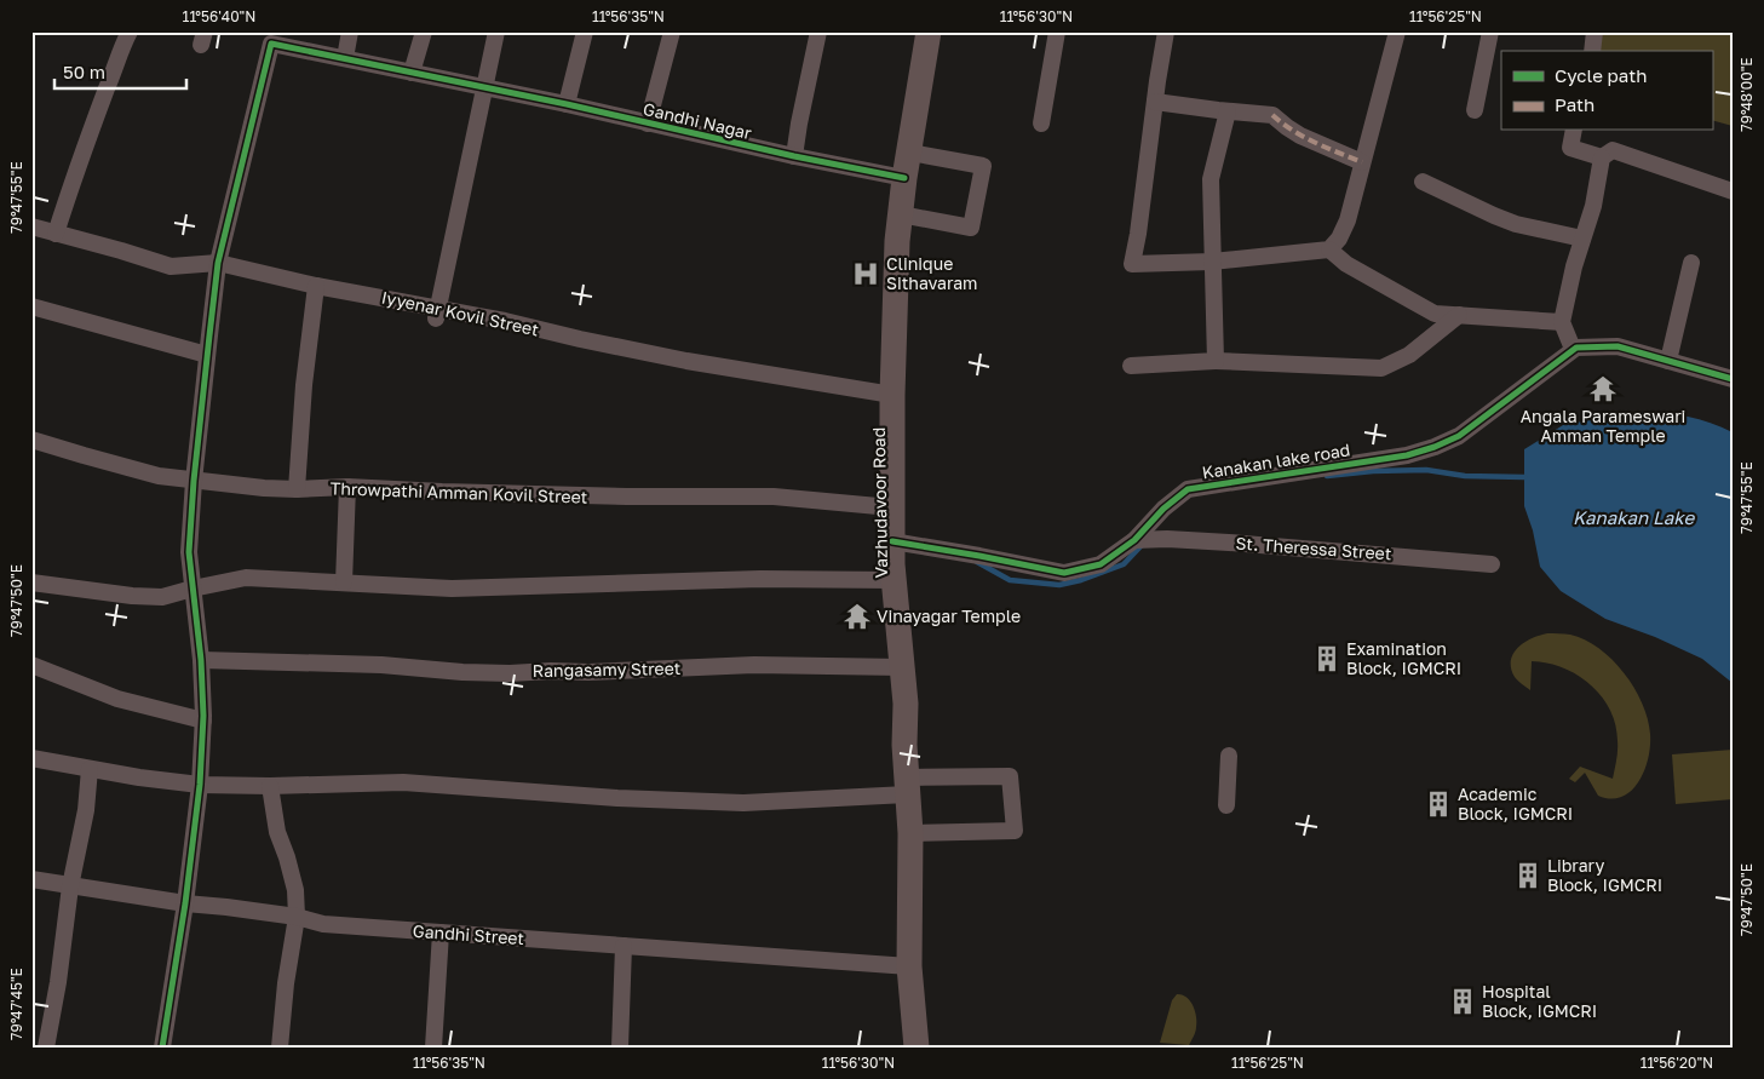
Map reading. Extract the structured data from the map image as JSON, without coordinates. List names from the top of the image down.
{
  "streets": {
    "main road": ["Vazhudavoor Road"],
    "street": [
      "Gandhi Nagar",
      "Iyyenar Kovil Street",
      "Kanakan lake road",
      "Throwpathi Amman Kovil Street",
      "St. Theressa Street",
      "Rangasamy Street",
      "Gandhi Street"
    ]
  },
  "crossings": [
    ["Gandhi Nagar", "Iyyenar Kovil Street"],
    ["Gandhi Nagar", "Vazhudavoor Road"],
    ["Iyyenar Kovil Street", "Vazhudavoor Road"],
    ["Kanakan lake road", "Vazhudavoor Road"],
    ["Kanakan lake road", "St. Theressa Street"],
    ["Throwpathi Amman Kovil Street", "Vazhudavoor Road"],
    ["Vazhudavoor Road", "Rangasamy Street"],
    ["Vazhudavoor Road", "Gandhi Street"]
  ],
  "water": ["Kanakan Lake"],
  "places": {
    "hospital": ["Clinique Sithavaram"],
    "temple": ["Angala Parameswari Amman Temple", "Vinayagar Temple"],
    "building": [
      "Examination Block, IGMCRI",
      "Academic Block, IGMCRI",
      "Library Block, IGMCRI",
      "Hospital Block, IGMCRI"
    ]
  },
  "legend": ["Cycle path", "Path"],
  "scale_bar": "50 m",
  "coordinates": [
    "11°56'40\"N",
    "11°56'35\"N",
    "11°56'30\"N",
    "11°56'25\"N",
    "79°48'00\"E",
    "79°47'55\"E",
    "79°47'50\"E",
    "79°47'45\"E",
    "11°56'20\"N"
  ]
}
